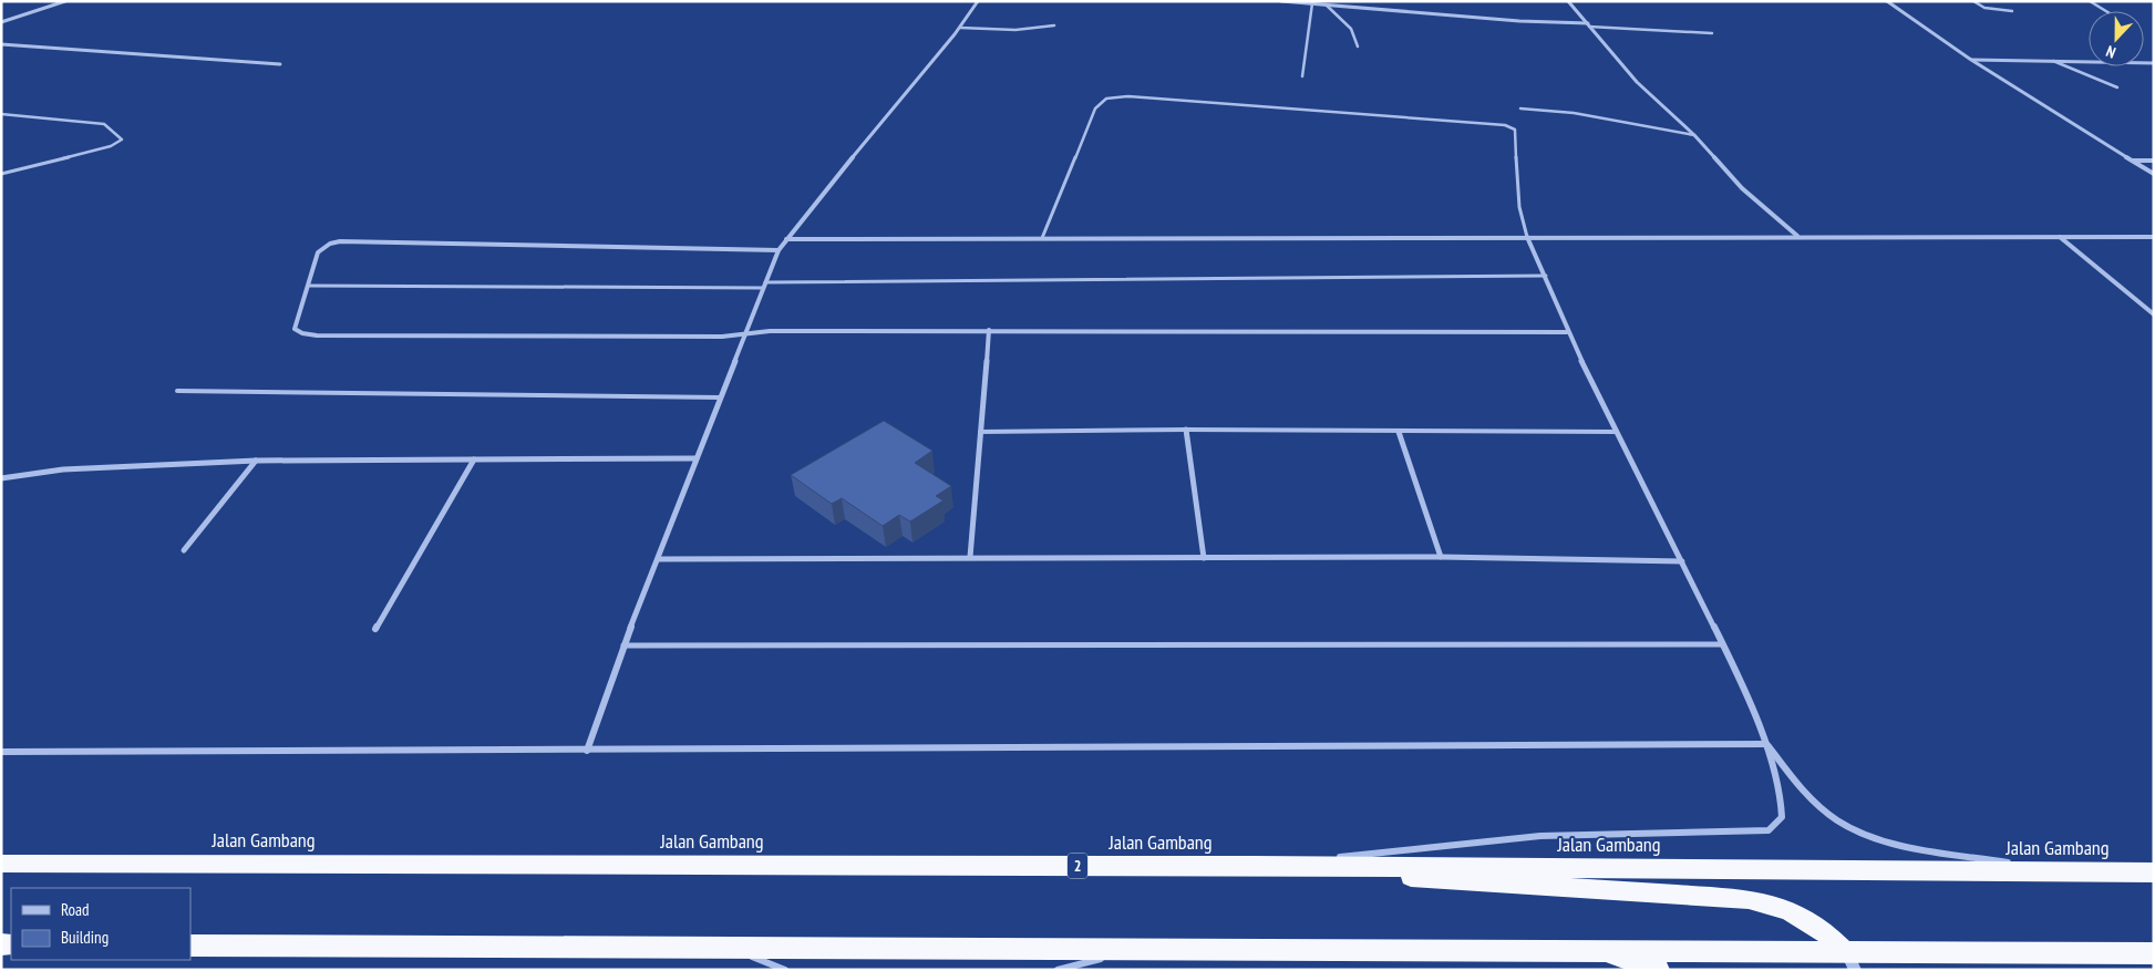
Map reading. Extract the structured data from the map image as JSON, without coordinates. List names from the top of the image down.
{
  "streets": {
    "highway": ["Jalan Gambang", "2"]
  },
  "legend": ["Road", "Building"],
  "north": "bottom"
}
